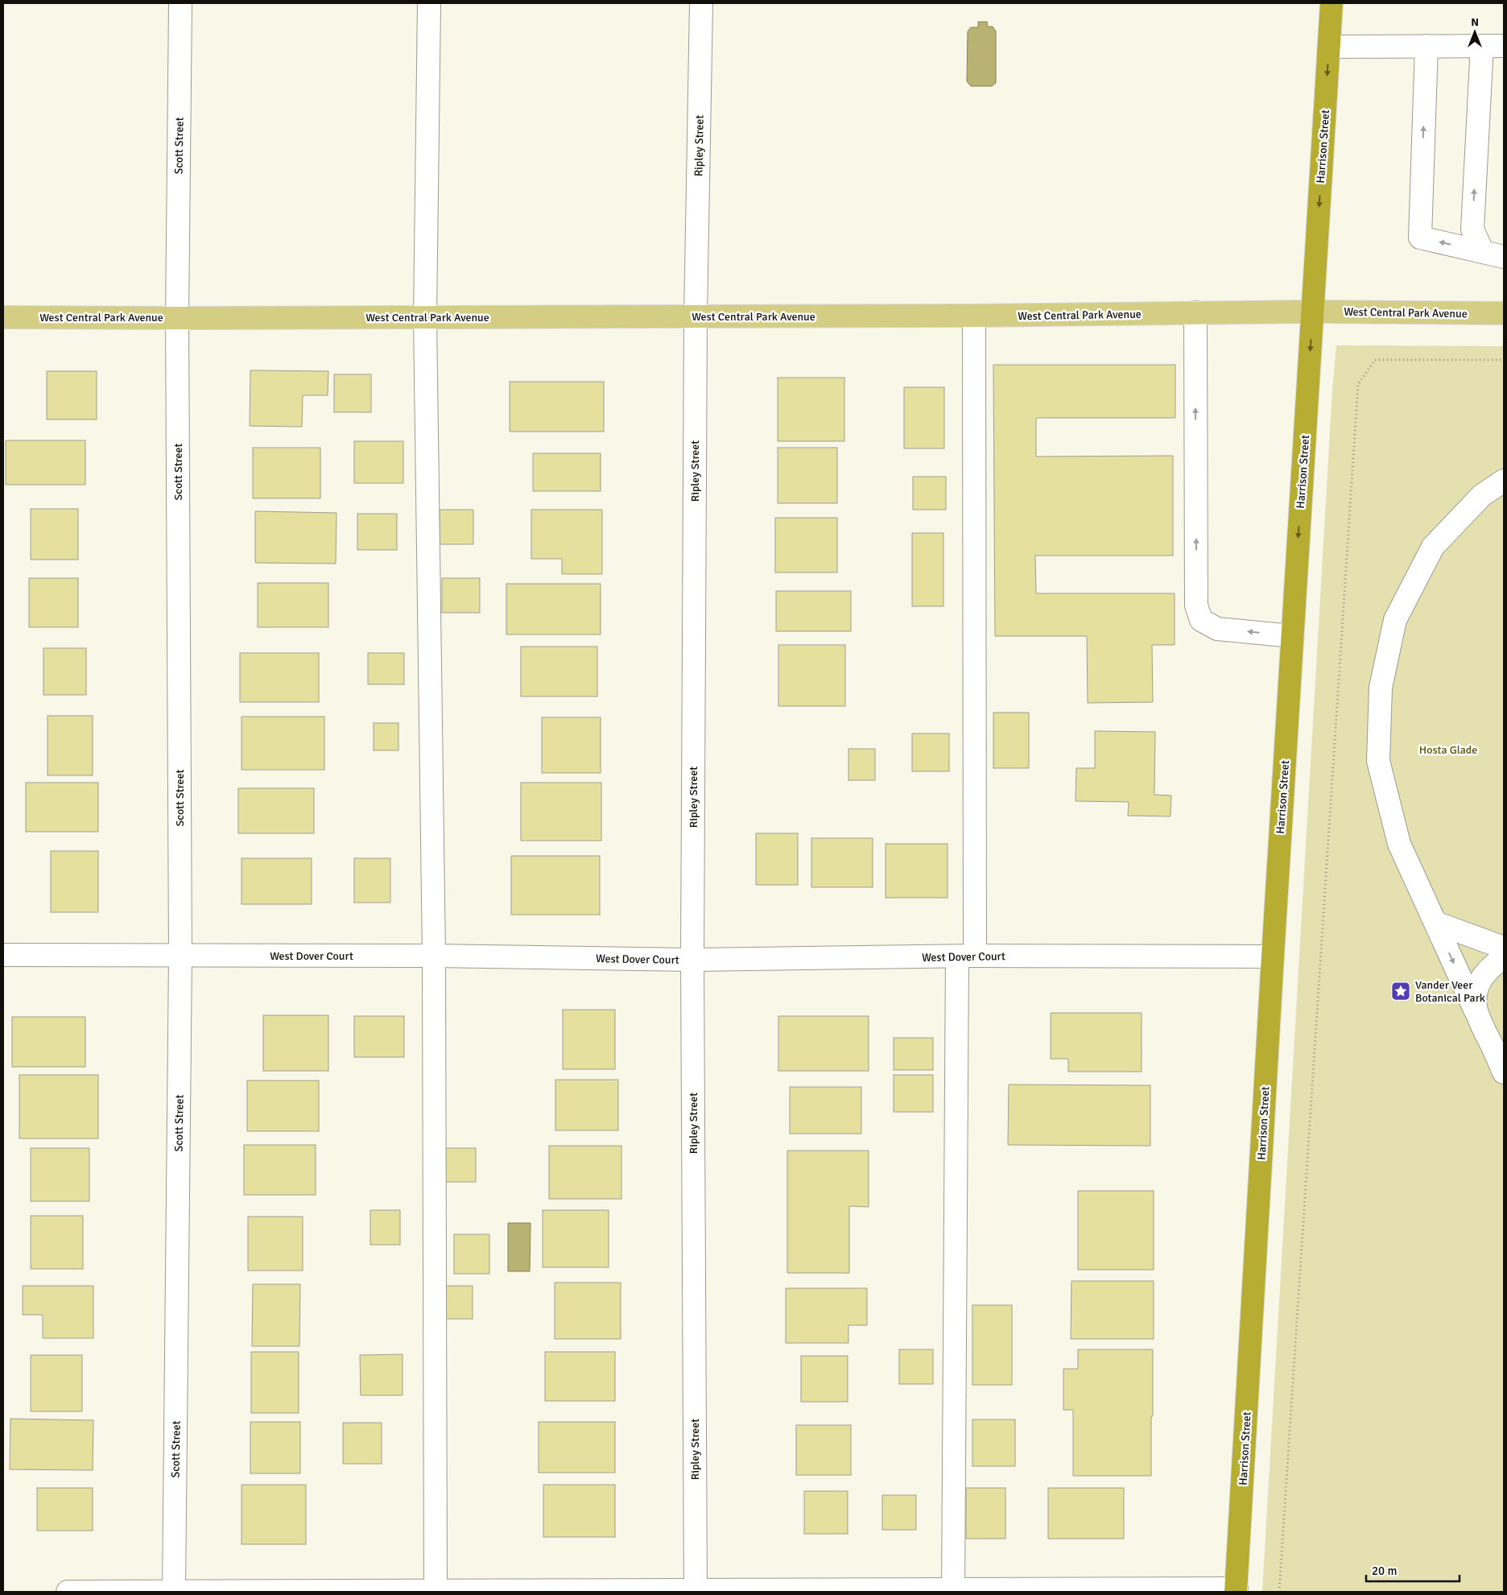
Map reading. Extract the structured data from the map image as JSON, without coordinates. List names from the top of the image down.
{
  "streets": {
    "highway": ["Harrison Street"],
    "main road": ["West Central Park Avenue"],
    "street": ["Scott Street", "Ripley Street", "West Dover Court"]
  },
  "crossings": [
    ["Scott Street", "West Central Park Avenue"],
    ["Scott Street", "West Dover Court"],
    ["Ripley Street", "West Central Park Avenue"],
    ["Ripley Street", "West Dover Court"],
    ["Harrison Street", "West Central Park Avenue"],
    ["Harrison Street", "West Dover Court"]
  ],
  "one_way": ["Harrison Street"],
  "parks": ["Hosta Glade"],
  "places": {
    "place": ["Vander Veer Botanical Park"]
  },
  "scale_bar": "20 m",
  "north": "top"
}
